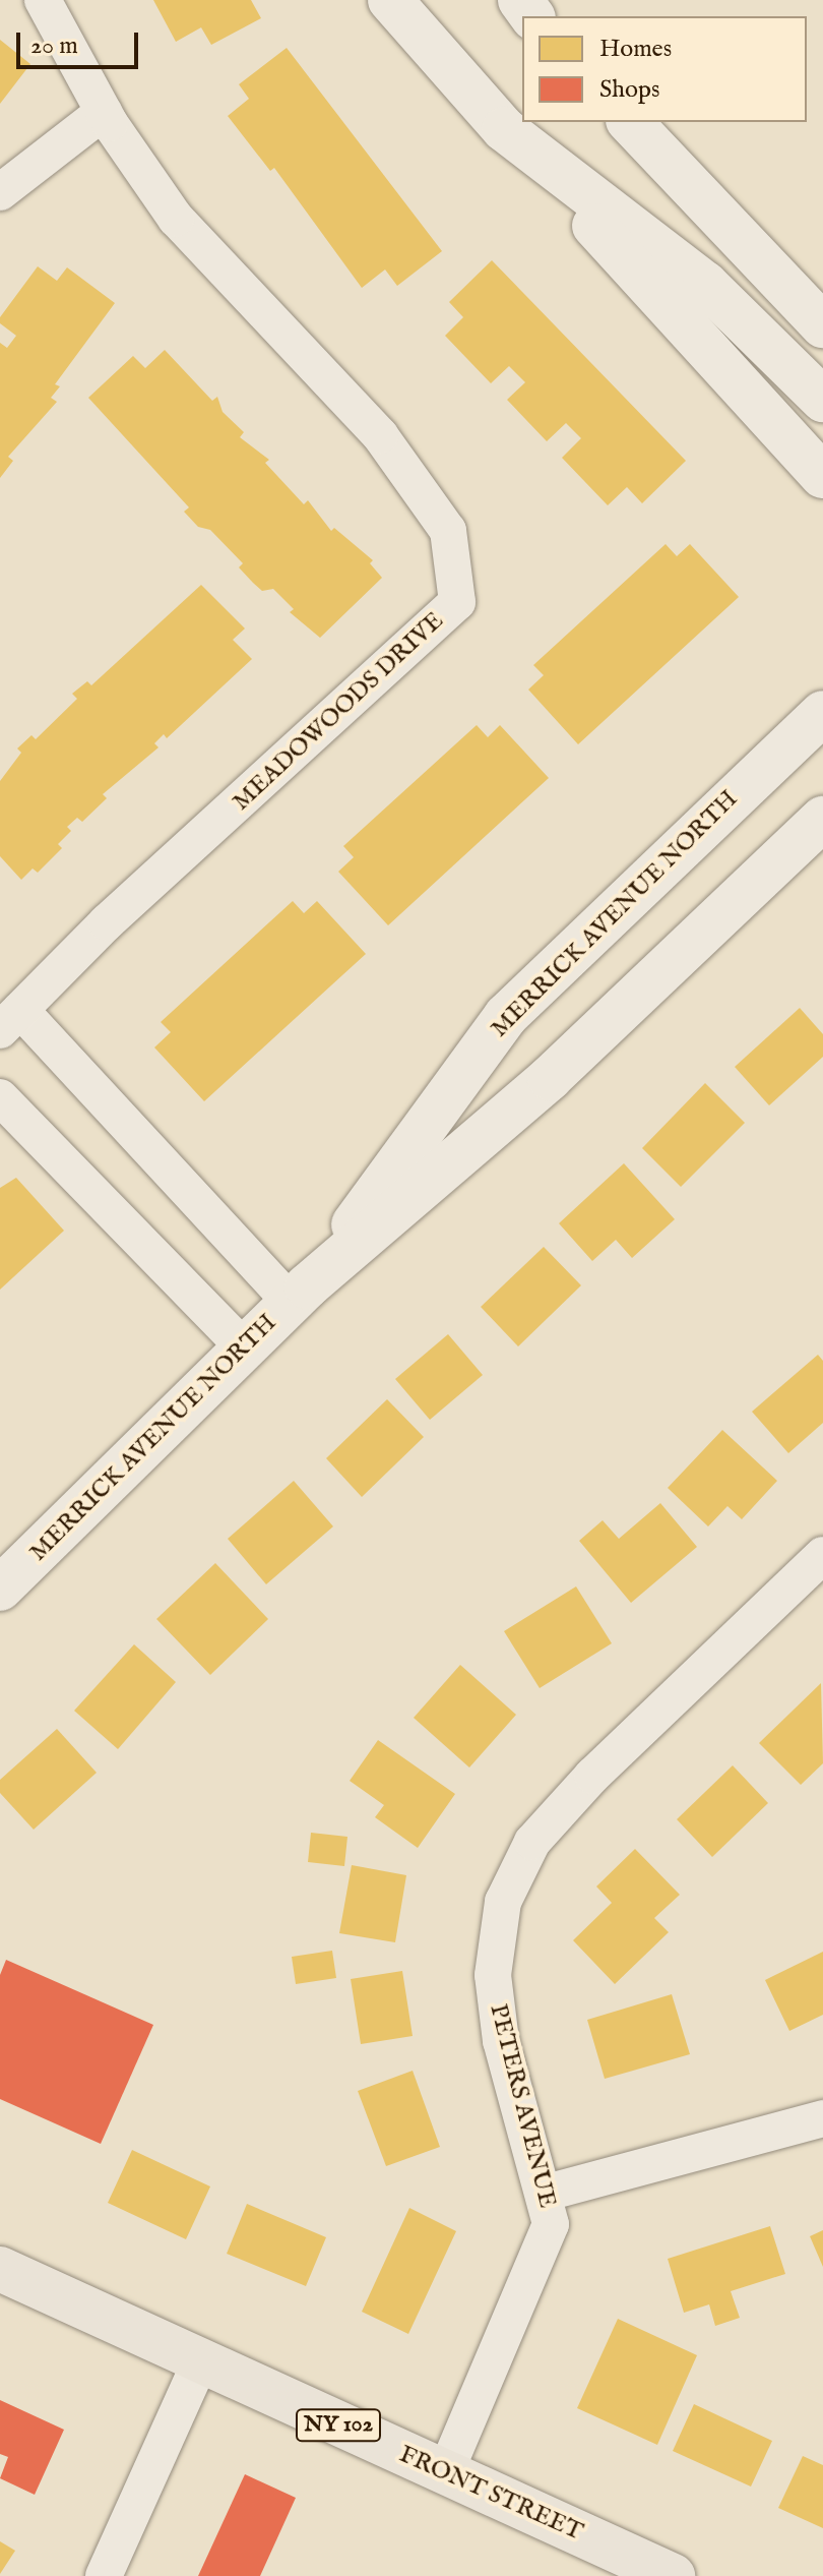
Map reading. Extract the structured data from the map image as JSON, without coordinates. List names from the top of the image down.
{
  "streets": {
    "main road": ["MERRICK AVENUE NORTH", "NY 102", "FRONT STREET"],
    "street": ["MEADOWOODS DRIVE", "PETERS AVENUE"]
  },
  "crossings": [
    ["MEADOWOODS DRIVE", "MERRICK AVENUE NORTH"],
    ["PETERS AVENUE", "FRONT STREET"]
  ],
  "legend": ["Homes", "Shops"],
  "scale_bar": "20 m"
}
